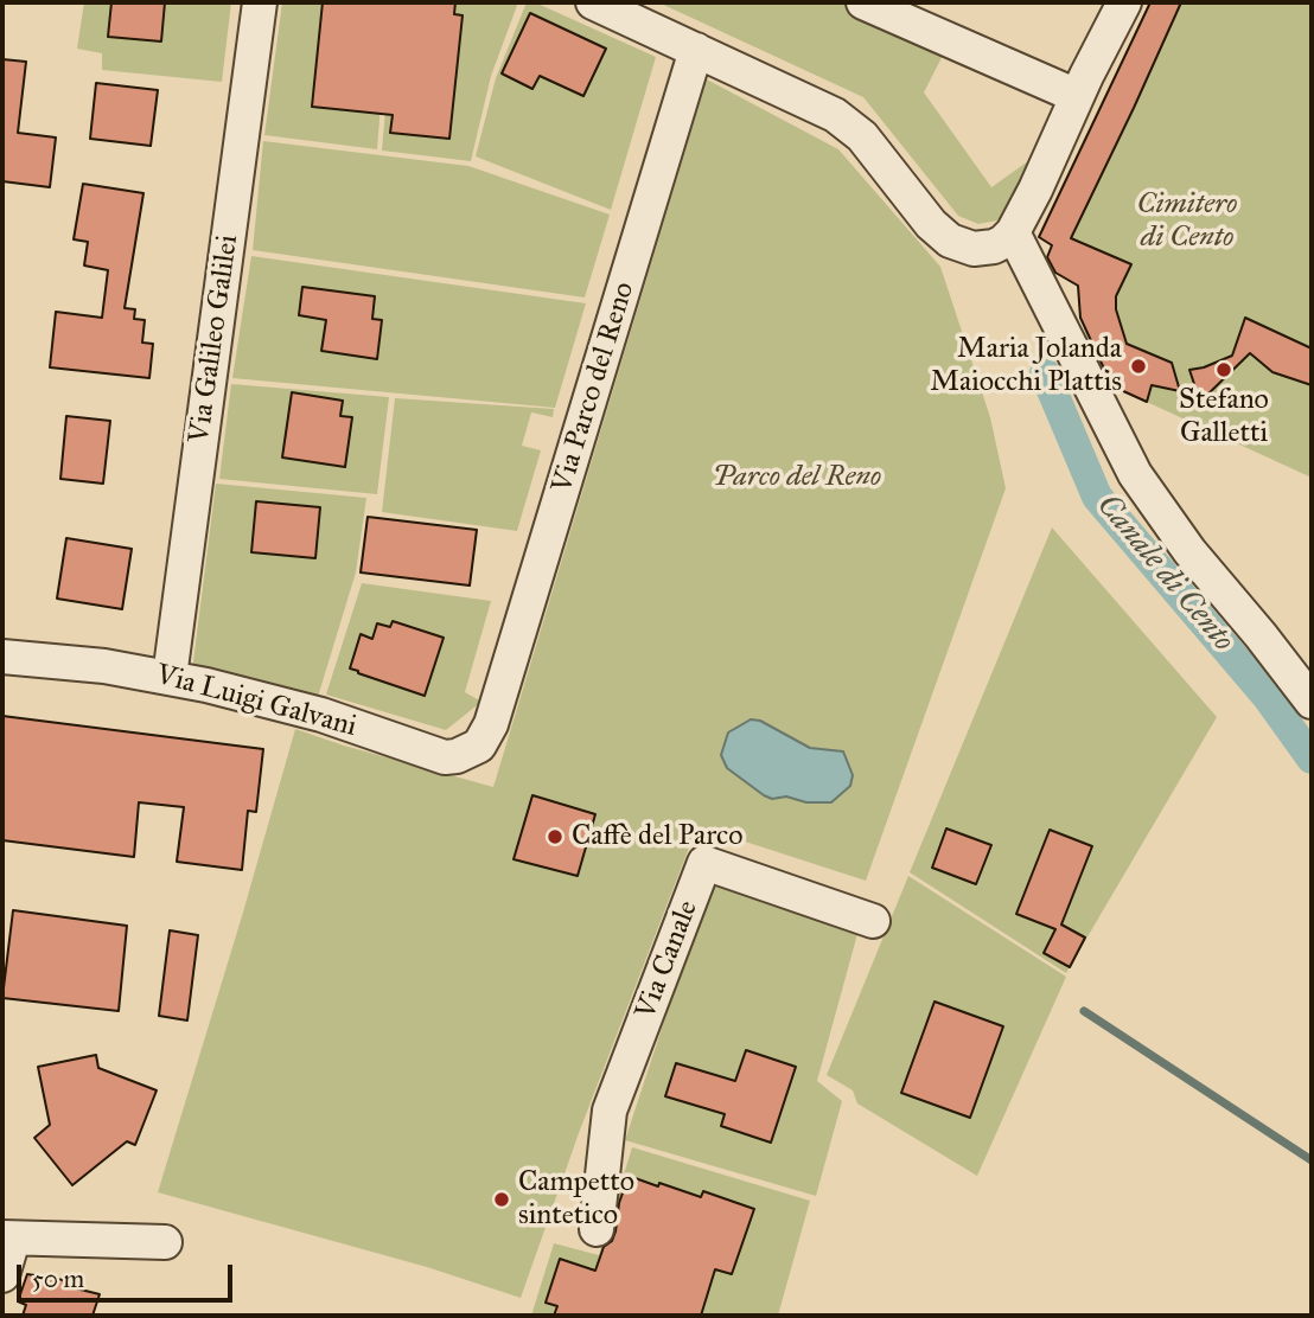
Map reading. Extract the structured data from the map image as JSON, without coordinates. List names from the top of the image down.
{
  "streets": {
    "street": [
      "Via Galileo Galilei",
      "Via Parco del Reno",
      "Via Luigi Galvani",
      "Via Canale"
    ]
  },
  "crossings": [
    ["Via Galileo Galilei", "Via Luigi Galvani"],
    ["Via Parco del Reno", "Via Luigi Galvani"]
  ],
  "water": ["Canale di Cento"],
  "parks": ["Cimitero di Cento", "Parco del Reno"],
  "places": [
    "Maria Jolanda Maiocchi Plattis",
    "Stefano Galletti",
    "Caffè del Parco",
    "Campetto sintetico"
  ],
  "scale_bar": "50 m"
}
